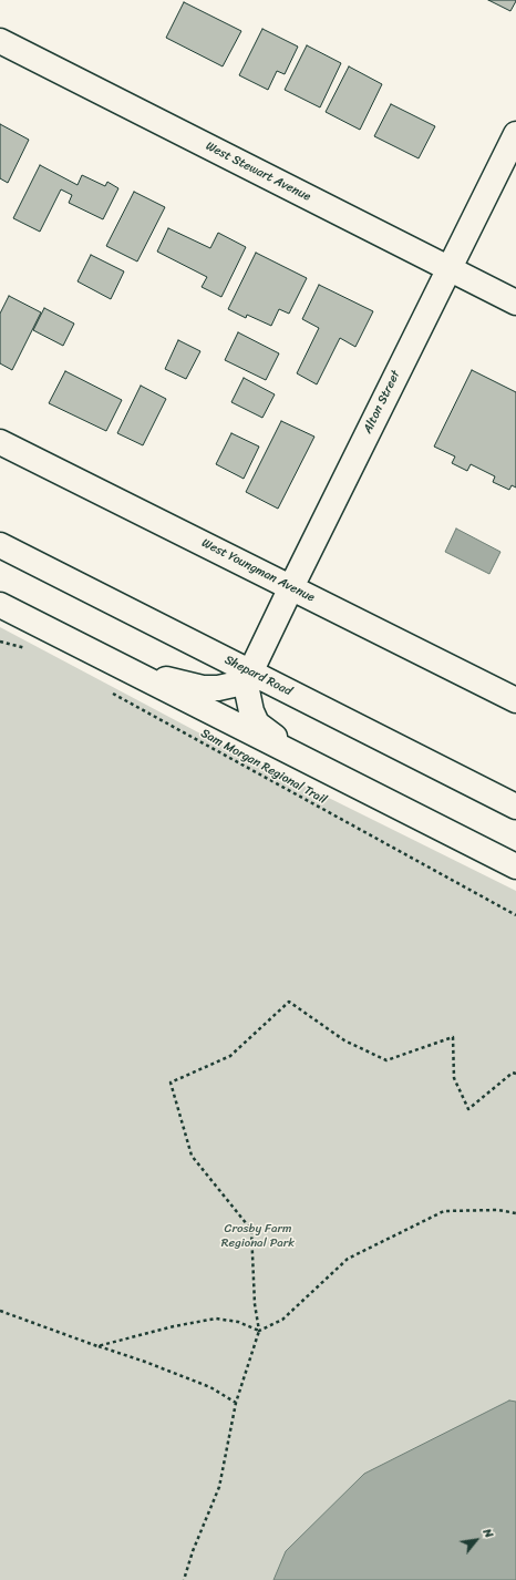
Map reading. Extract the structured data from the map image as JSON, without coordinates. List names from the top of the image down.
{
  "streets": {
    "main road": [
      "West Stewart Avenue",
      "Alton Street",
      "West Youngman Avenue",
      "Shepard Road"
    ],
    "path": ["Sam Morgan Regional Trail"]
  },
  "crossings": [
    ["West Stewart Avenue", "Alton Street"],
    ["Alton Street", "West Youngman Avenue"],
    ["Alton Street", "Shepard Road"]
  ],
  "parks": ["Crosby Farm Regional Park"],
  "north": "top right"
}
